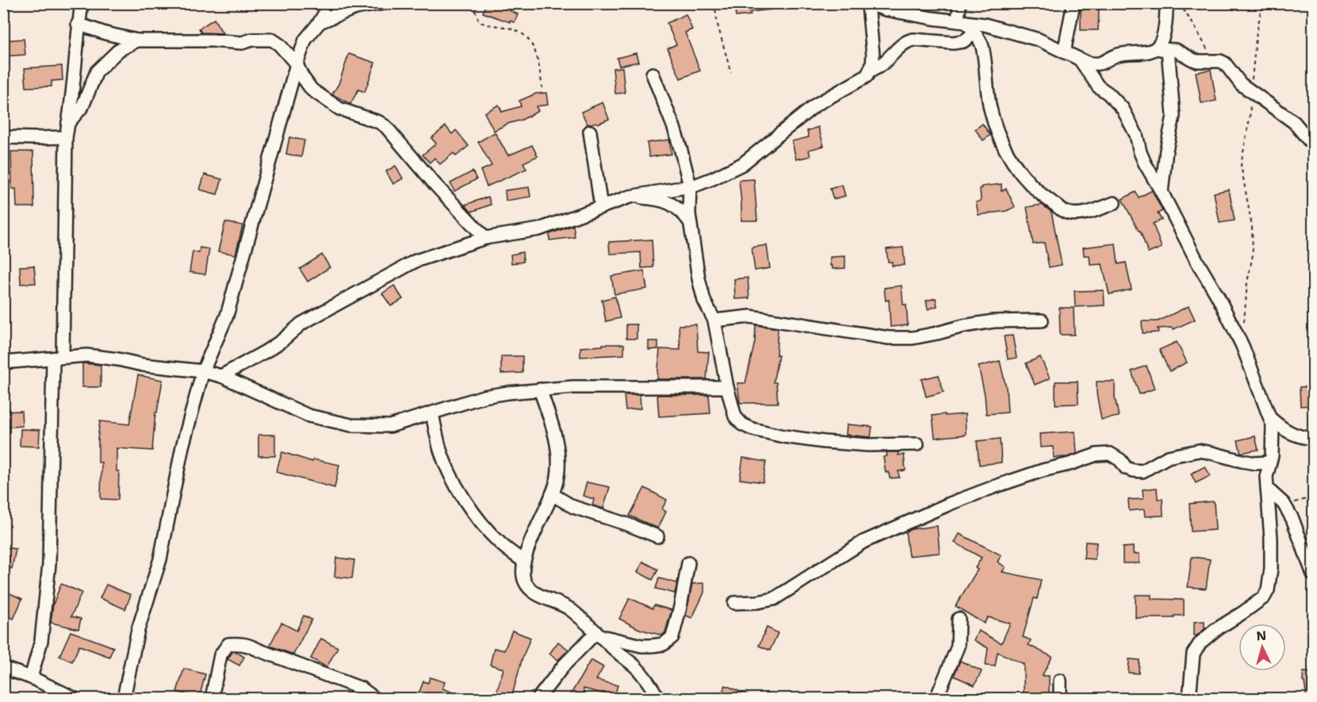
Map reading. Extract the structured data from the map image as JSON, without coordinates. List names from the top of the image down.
{
  "north": "top"
}
